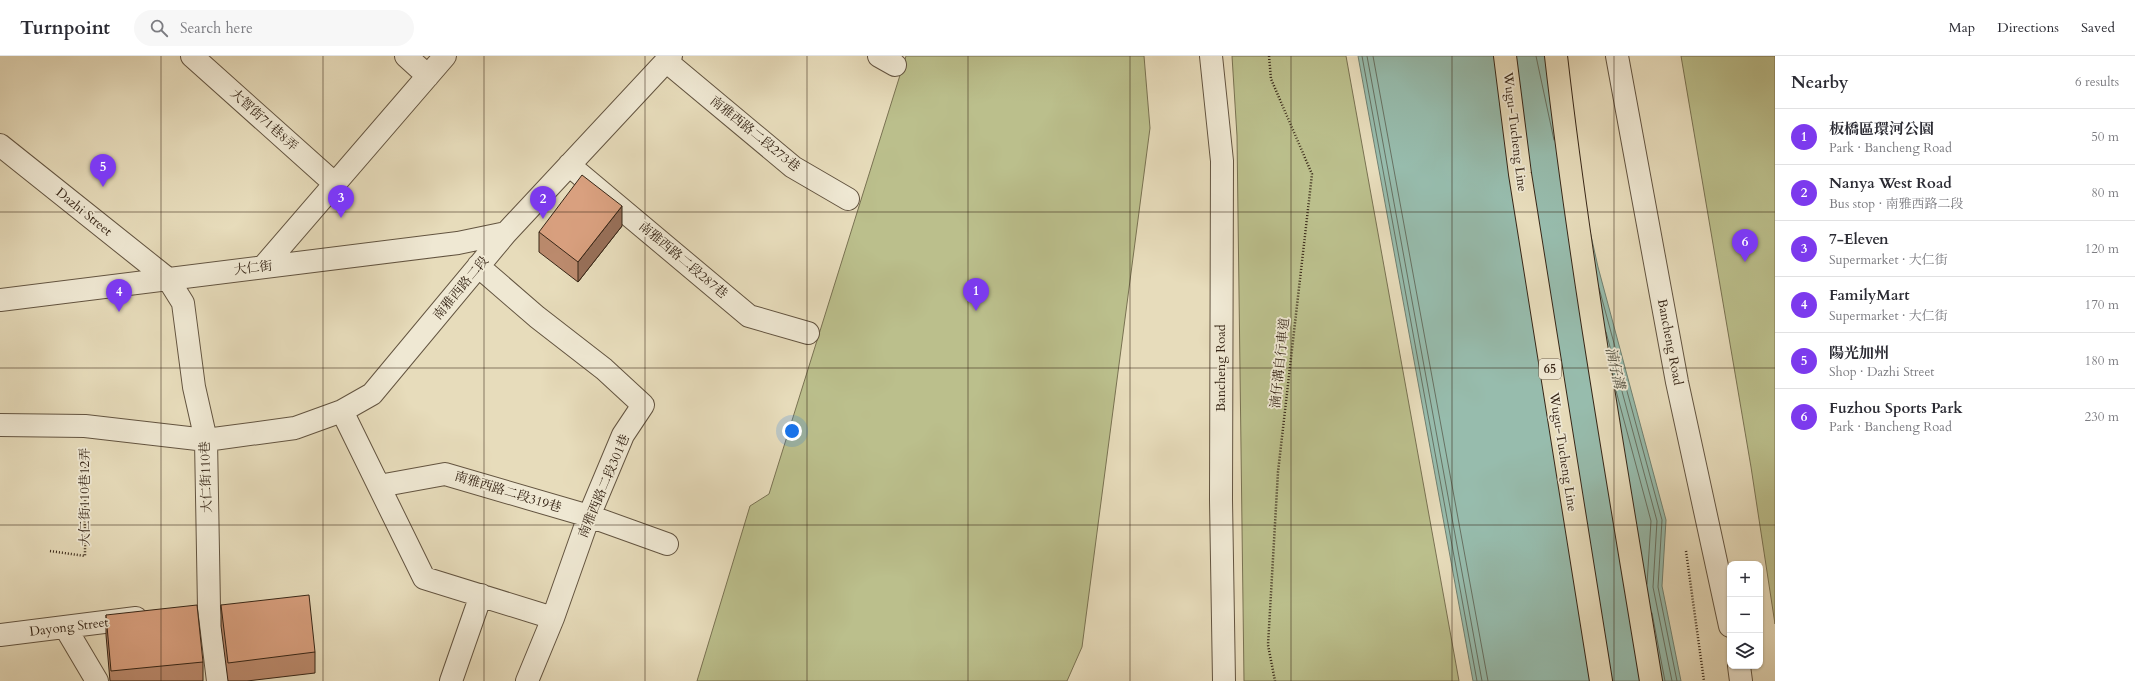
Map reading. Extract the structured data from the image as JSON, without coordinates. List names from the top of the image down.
{
  "streets": {
    "highway": ["Wugu-Tucheng Line", "65"],
    "street": [
      "大智街71巷8弄",
      "南雅西路二段273巷",
      "Dazhi Street",
      "南雅西路二段287巷",
      "大仁街",
      "南雅西路二段",
      "Bancheng Road",
      "大仁街110巷",
      "南雅西路二段301巷",
      "南雅西路二段319巷",
      "Dayong Street"
    ],
    "path": ["湳仔溝自行車道", "大仁街110巷12弄"]
  },
  "crossings": [
    ["南雅西路二段273巷", "南雅西路二段"],
    ["Dazhi Street", "大仁街"],
    ["Dazhi Street", "大仁街110巷"],
    ["南雅西路二段287巷", "南雅西路二段"],
    ["大仁街", "南雅西路二段"],
    ["大仁街", "大仁街110巷"],
    ["南雅西路二段", "大仁街110巷"],
    ["南雅西路二段", "南雅西路二段301巷"],
    ["南雅西路二段301巷", "南雅西路二段319巷"]
  ],
  "water": ["湳仔溝"],
  "page": {
    "header": "Turnpoint",
    "search": "Search here",
    "nav": ["Map", "Directions", "Saved"],
    "heading": ["Nearby", "6 results"],
    "list": [
      {
        "mark": "1",
        "name": "板橋區環河公園",
        "note": "Park · Bancheng Road",
        "value": "50 m"
      },
      {
        "mark": "2",
        "name": "Nanya West Road",
        "note": "Bus stop · 南雅西路二段",
        "value": "80 m"
      },
      {
        "mark": "3",
        "name": "7-Eleven",
        "note": "Supermarket · 大仁街",
        "value": "120 m"
      },
      {
        "mark": "4",
        "name": "FamilyMart",
        "note": "Supermarket · 大仁街",
        "value": "170 m"
      },
      {
        "mark": "5",
        "name": "陽光加州",
        "note": "Shop · Dazhi Street",
        "value": "180 m"
      },
      {
        "mark": "6",
        "name": "Fuzhou Sports Park",
        "note": "Park · Bancheng Road",
        "value": "230 m"
      }
    ],
    "pins": [
      "5",
      "3",
      "2",
      "6",
      "1",
      "4"
    ],
    "map_buttons": ["+", "−"]
  }
}
